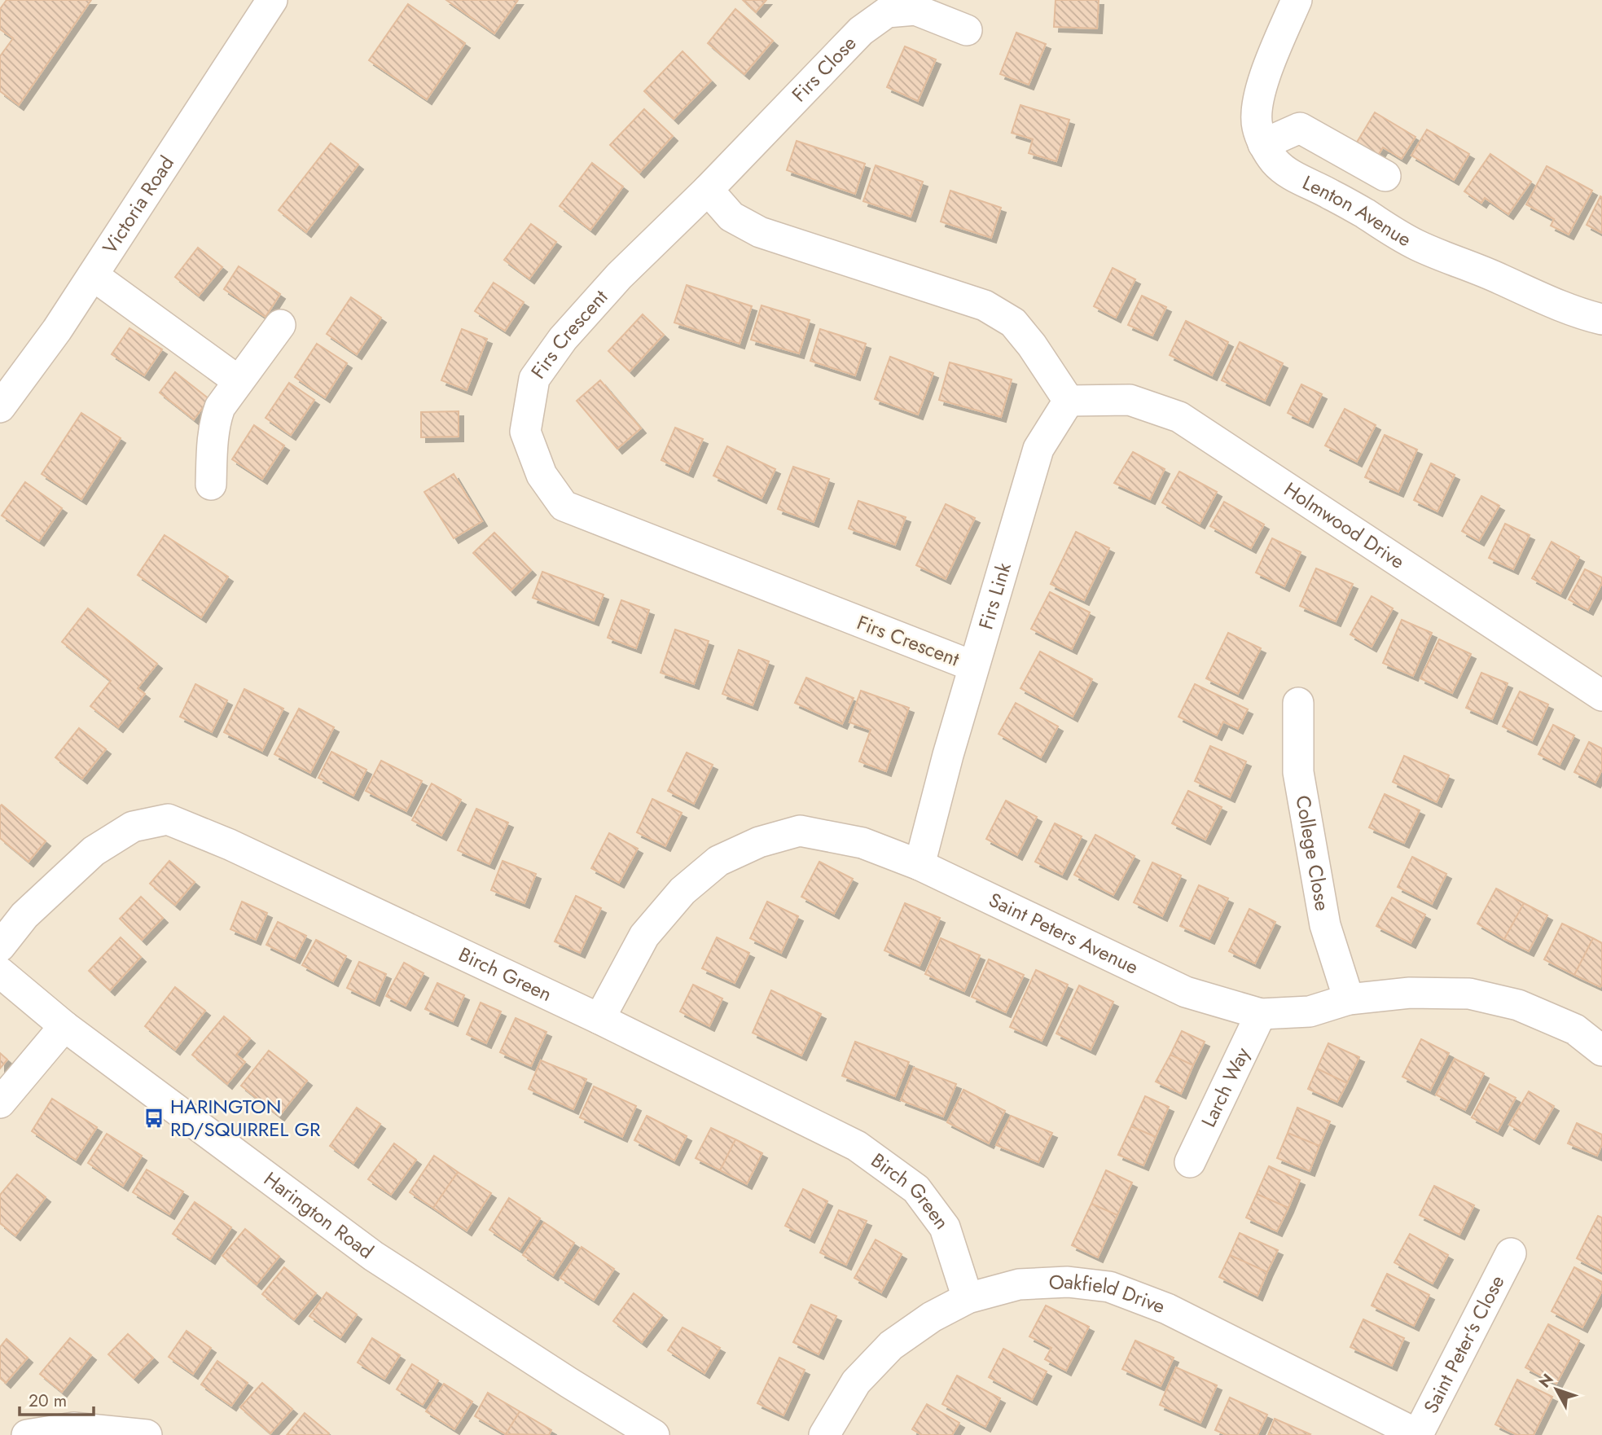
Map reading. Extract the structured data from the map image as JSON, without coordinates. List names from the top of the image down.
{
  "streets": {
    "street": [
      "Firs Close",
      "Victoria Road",
      "Lenton Avenue",
      "Firs Crescent",
      "Holmwood Drive",
      "Firs Link",
      "College Close",
      "Saint Peters Avenue",
      "Birch Green",
      "Larch Way",
      "Harington Road",
      "Oakfield Drive",
      "Saint Peter's Close"
    ]
  },
  "crossings": [
    ["Firs Close", "Firs Crescent"],
    ["Firs Crescent", "Firs Link"],
    ["Holmwood Drive", "Firs Link"],
    ["Firs Link", "Saint Peters Avenue"],
    ["College Close", "Saint Peters Avenue"],
    ["Saint Peters Avenue", "Birch Green"],
    ["Saint Peters Avenue", "Larch Way"],
    ["Birch Green", "Oakfield Drive"],
    ["Oakfield Drive", "Saint Peter's Close"]
  ],
  "places": {
    "bus stop": ["HARINGTON RD/SQUIRREL GR"]
  },
  "scale_bar": "20 m",
  "north": "top left"
}
